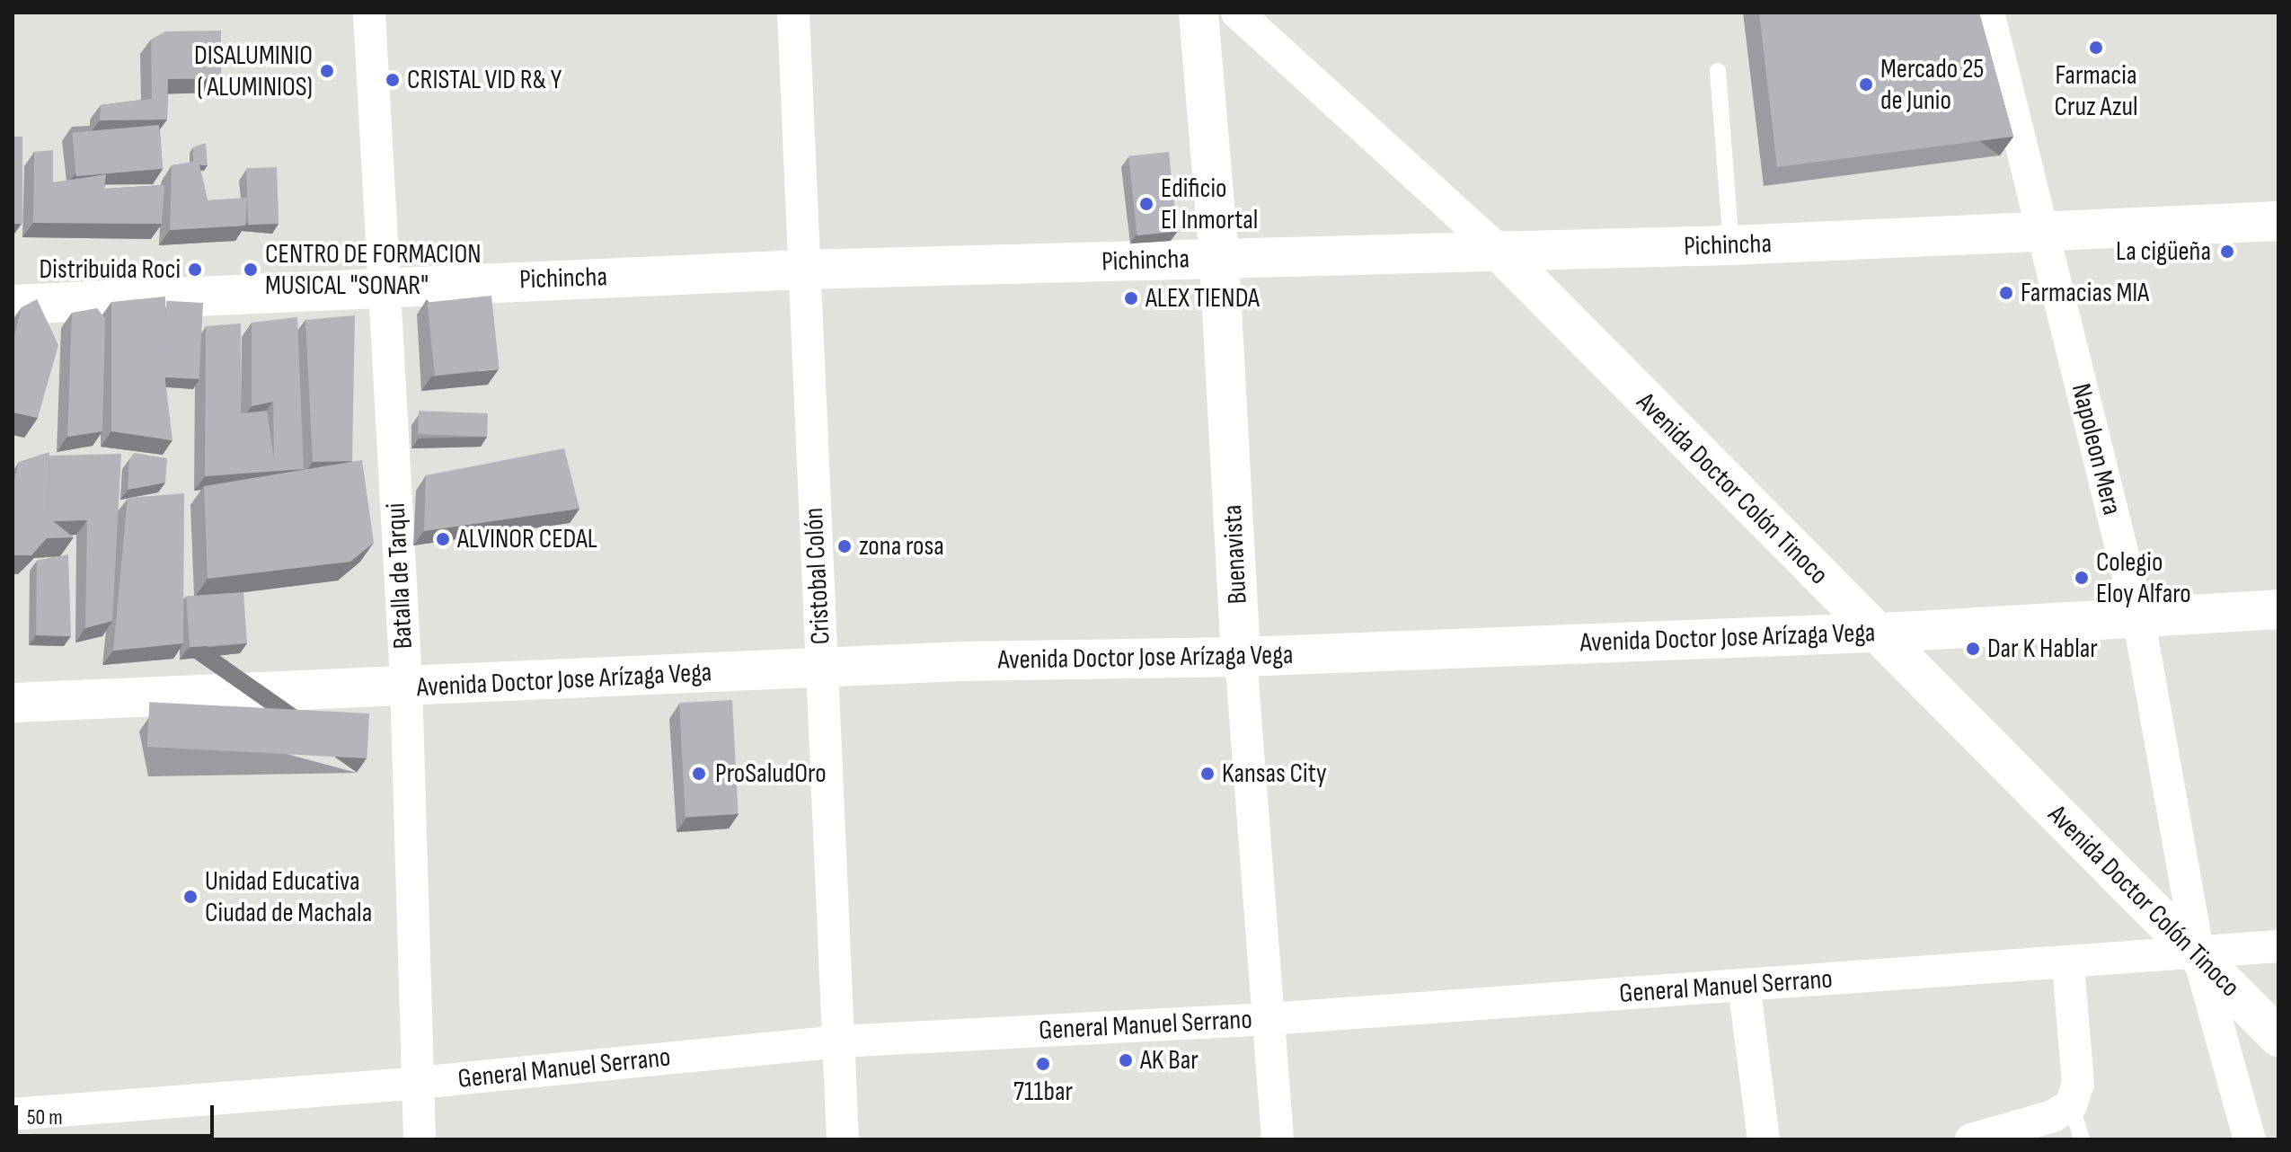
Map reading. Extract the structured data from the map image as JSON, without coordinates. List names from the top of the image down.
{
  "streets": {
    "main road": [
      "Pichincha",
      "Avenida Doctor Colón Tinoco",
      "Buenavista",
      "Avenida Doctor Jose Arízaga Vega"
    ],
    "street": [
      "Napoleon Mera",
      "Batalla de Tarqui",
      "Cristobal Colón",
      "General Manuel Serrano"
    ]
  },
  "crossings": [
    ["Pichincha", "Napoleon Mera"],
    ["Pichincha", "Avenida Doctor Colón Tinoco"],
    ["Pichincha", "Buenavista"],
    ["Pichincha", "Batalla de Tarqui"],
    ["Pichincha", "Cristobal Colón"],
    ["Napoleon Mera", "Avenida Doctor Colón Tinoco"],
    ["Napoleon Mera", "Avenida Doctor Jose Arízaga Vega"],
    ["Napoleon Mera", "General Manuel Serrano"],
    ["Avenida Doctor Colón Tinoco", "Avenida Doctor Jose Arízaga Vega"],
    ["Avenida Doctor Colón Tinoco", "General Manuel Serrano"],
    ["Buenavista", "Avenida Doctor Jose Arízaga Vega"],
    ["Buenavista", "General Manuel Serrano"],
    ["Batalla de Tarqui", "Avenida Doctor Jose Arízaga Vega"],
    ["Batalla de Tarqui", "General Manuel Serrano"],
    ["Cristobal Colón", "Avenida Doctor Jose Arízaga Vega"],
    ["Cristobal Colón", "General Manuel Serrano"]
  ],
  "places": [
    "Farmacia Cruz Azul",
    "DISALUMINIO ( ALUMINIOS)",
    "CRISTAL VID R& Y",
    "Mercado 25 de Junio",
    "Edificio El Inmortal",
    "La cigüeña",
    "Distribuida Roci",
    "CENTRO DE FORMACION MUSICAL \"SONAR\"",
    "Farmacias MIA",
    "ALEX TIENDA",
    "ALVINOR CEDAL",
    "zona rosa",
    "Colegio Eloy Alfaro",
    "Dar K Hablar",
    "ProSaludOro",
    "Kansas City",
    "Unidad Educativa Ciudad de Machala",
    "AK Bar",
    "711bar"
  ],
  "scale_bar": "50 m"
}
